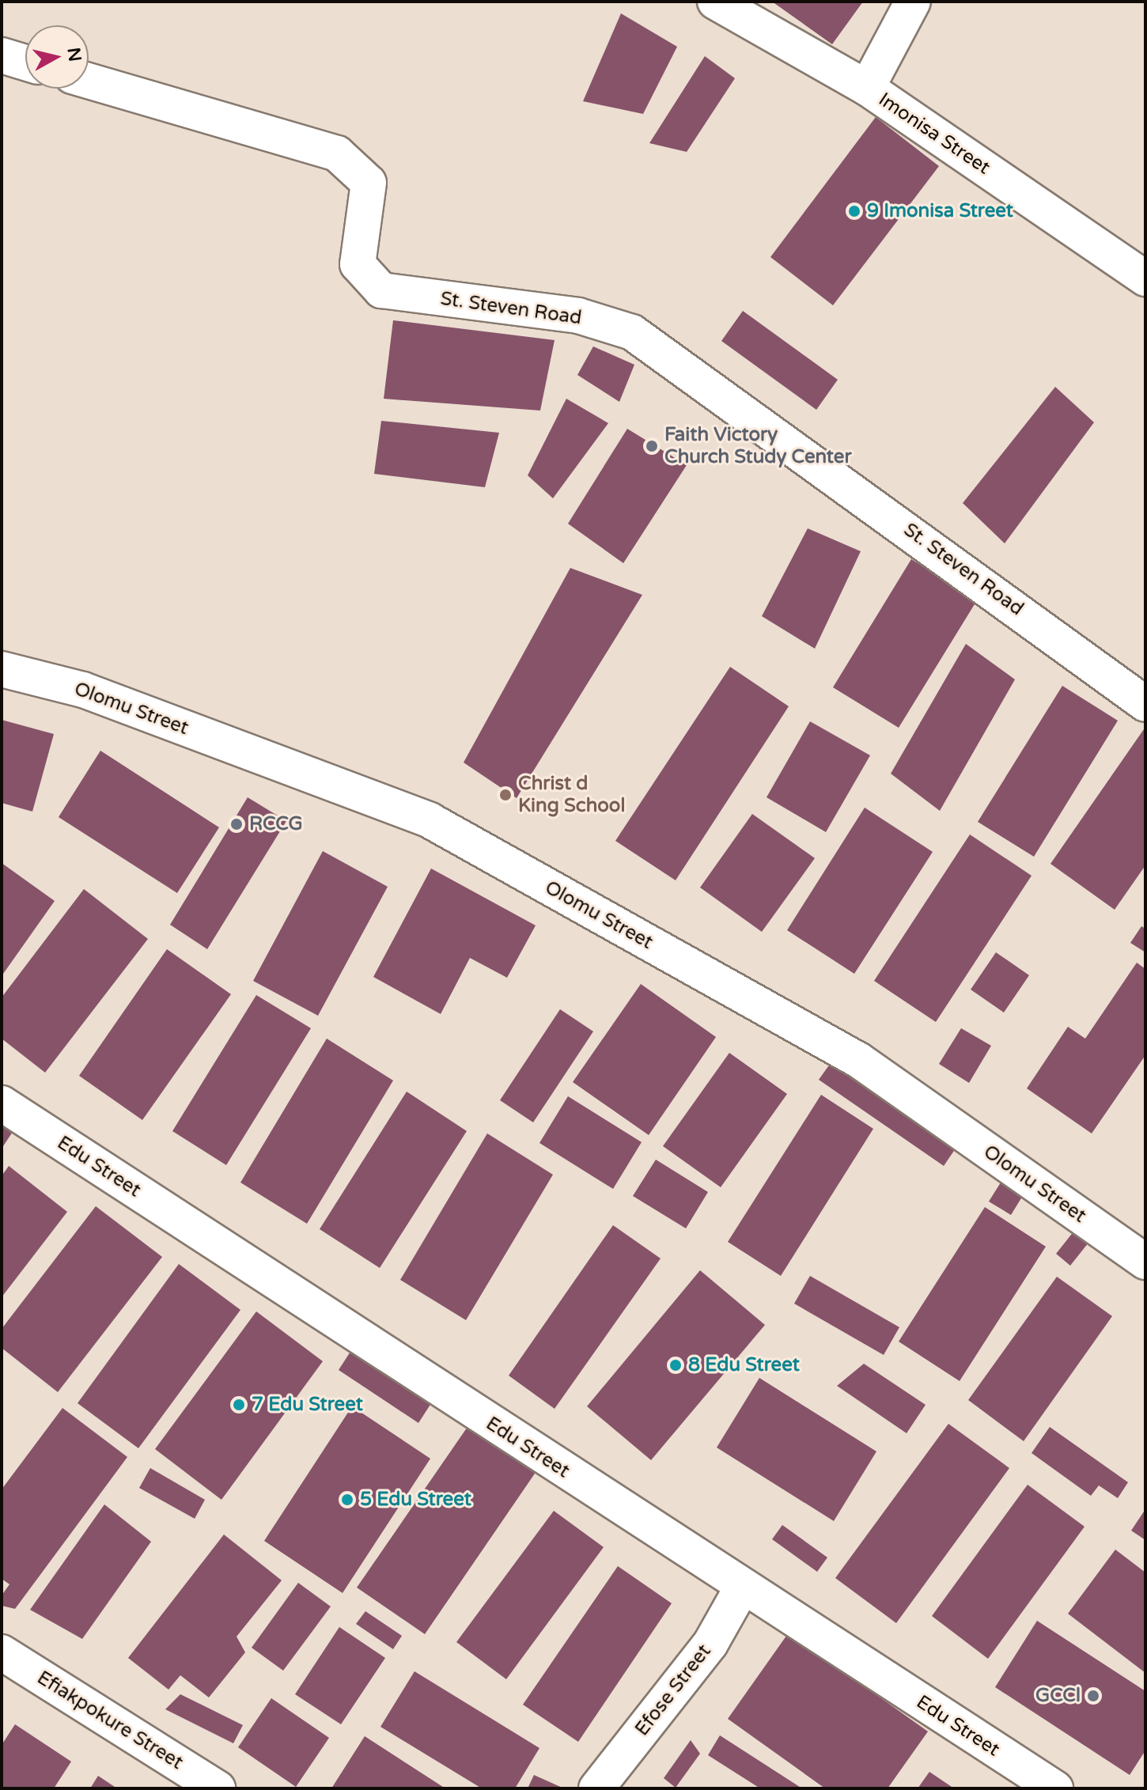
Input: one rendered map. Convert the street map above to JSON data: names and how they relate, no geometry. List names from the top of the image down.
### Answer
{
  "streets": {
    "street": [
      "Imonisa Street",
      "St. Steven Road",
      "Olomu Street",
      "Edu Street",
      "Efose Street",
      "Efiakpokure Street"
    ]
  },
  "crossings": [
    ["Edu Street", "Efose Street"]
  ],
  "places": [
    "9 Imonisa Street",
    "Faith Victory Church Study Center",
    "Christ d King School",
    "RCCG",
    "8 Edu Street",
    "7 Edu Street",
    "5 Edu Street",
    "GCCl"
  ],
  "north": "right"
}
